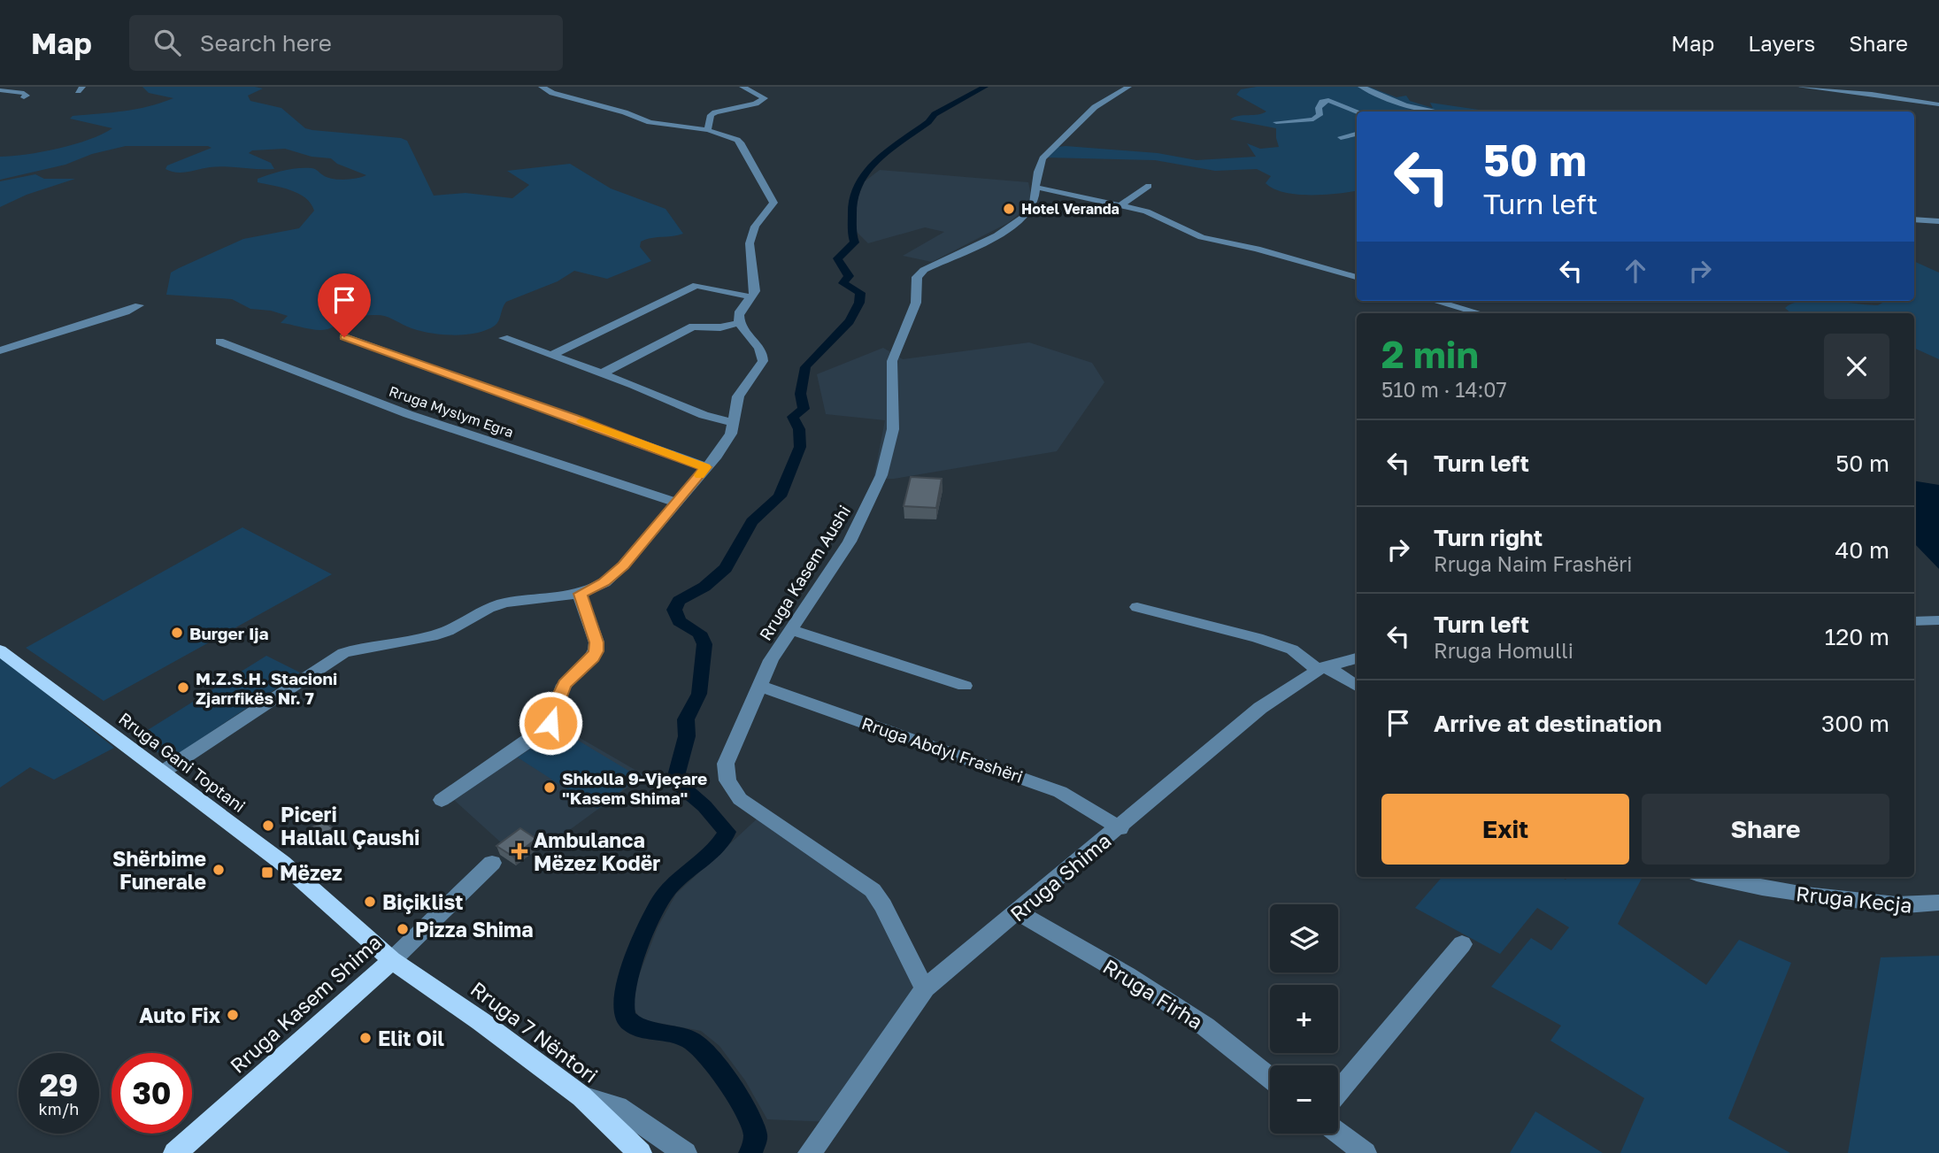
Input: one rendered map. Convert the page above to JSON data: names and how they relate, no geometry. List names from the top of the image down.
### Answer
{
  "streets": {
    "main road": ["Rruga Gani Toptani", "Rruga Kasem Shima", "Rruga 7 Nëntori"],
    "street": [
      "Rruga Myslym Egra",
      "Rruga Kasem Aushi",
      "Rruga Abdyl Frashëri",
      "Rruga Shima",
      "Rruga Kecja",
      "Rruga Firha"
    ]
  },
  "crossings": [
    ["Rruga Kasem Aushi", "Rruga Abdyl Frashëri"],
    ["Rruga Kasem Aushi", "Rruga Shima"],
    ["Rruga Abdyl Frashëri", "Rruga Shima"],
    ["Rruga Gani Toptani", "Rruga Kasem Shima"],
    ["Rruga Gani Toptani", "Rruga 7 Nëntori"],
    ["Rruga Shima", "Rruga Firha"],
    ["Rruga Kasem Shima", "Rruga 7 Nëntori"]
  ],
  "places": {
    "other": [
      "Hotel Veranda",
      "Burger Ija",
      "M.Z.S.H. Stacioni Zjarrfikës Nr. 7",
      "Shkolla 9-Vjeçare \"Kasem Shima\"",
      "Piceri Hallall Çaushi",
      "Shërbime Funerale",
      "Biçiklist",
      "Pizza Shima",
      "Auto Fix",
      "Elit Oil"
    ],
    "health": ["Ambulanca Mëzez Kodër"],
    "transit": ["Mëzez"]
  },
  "page": {
    "header": "Map",
    "search": "Search here",
    "nav": ["Map", "Layers", "Share"],
    "turn": ["50 m", "Turn left"],
    "heading": ["2 min", "510 m · 14:07"],
    "list": [
      {
        "name": "Turn left",
        "value": "50 m"
      },
      {
        "name": "Turn right",
        "note": "Rruga Naim Frashëri",
        "value": "40 m"
      },
      {
        "name": "Turn left",
        "note": "Rruga Homulli",
        "value": "120 m"
      },
      {
        "name": "Arrive at destination",
        "value": "300 m"
      }
    ],
    "buttons": ["Exit", "Share"],
    "map_buttons": ["+", "−"],
    "speed": "29 km/h",
    "limit": "30"
  }
}
